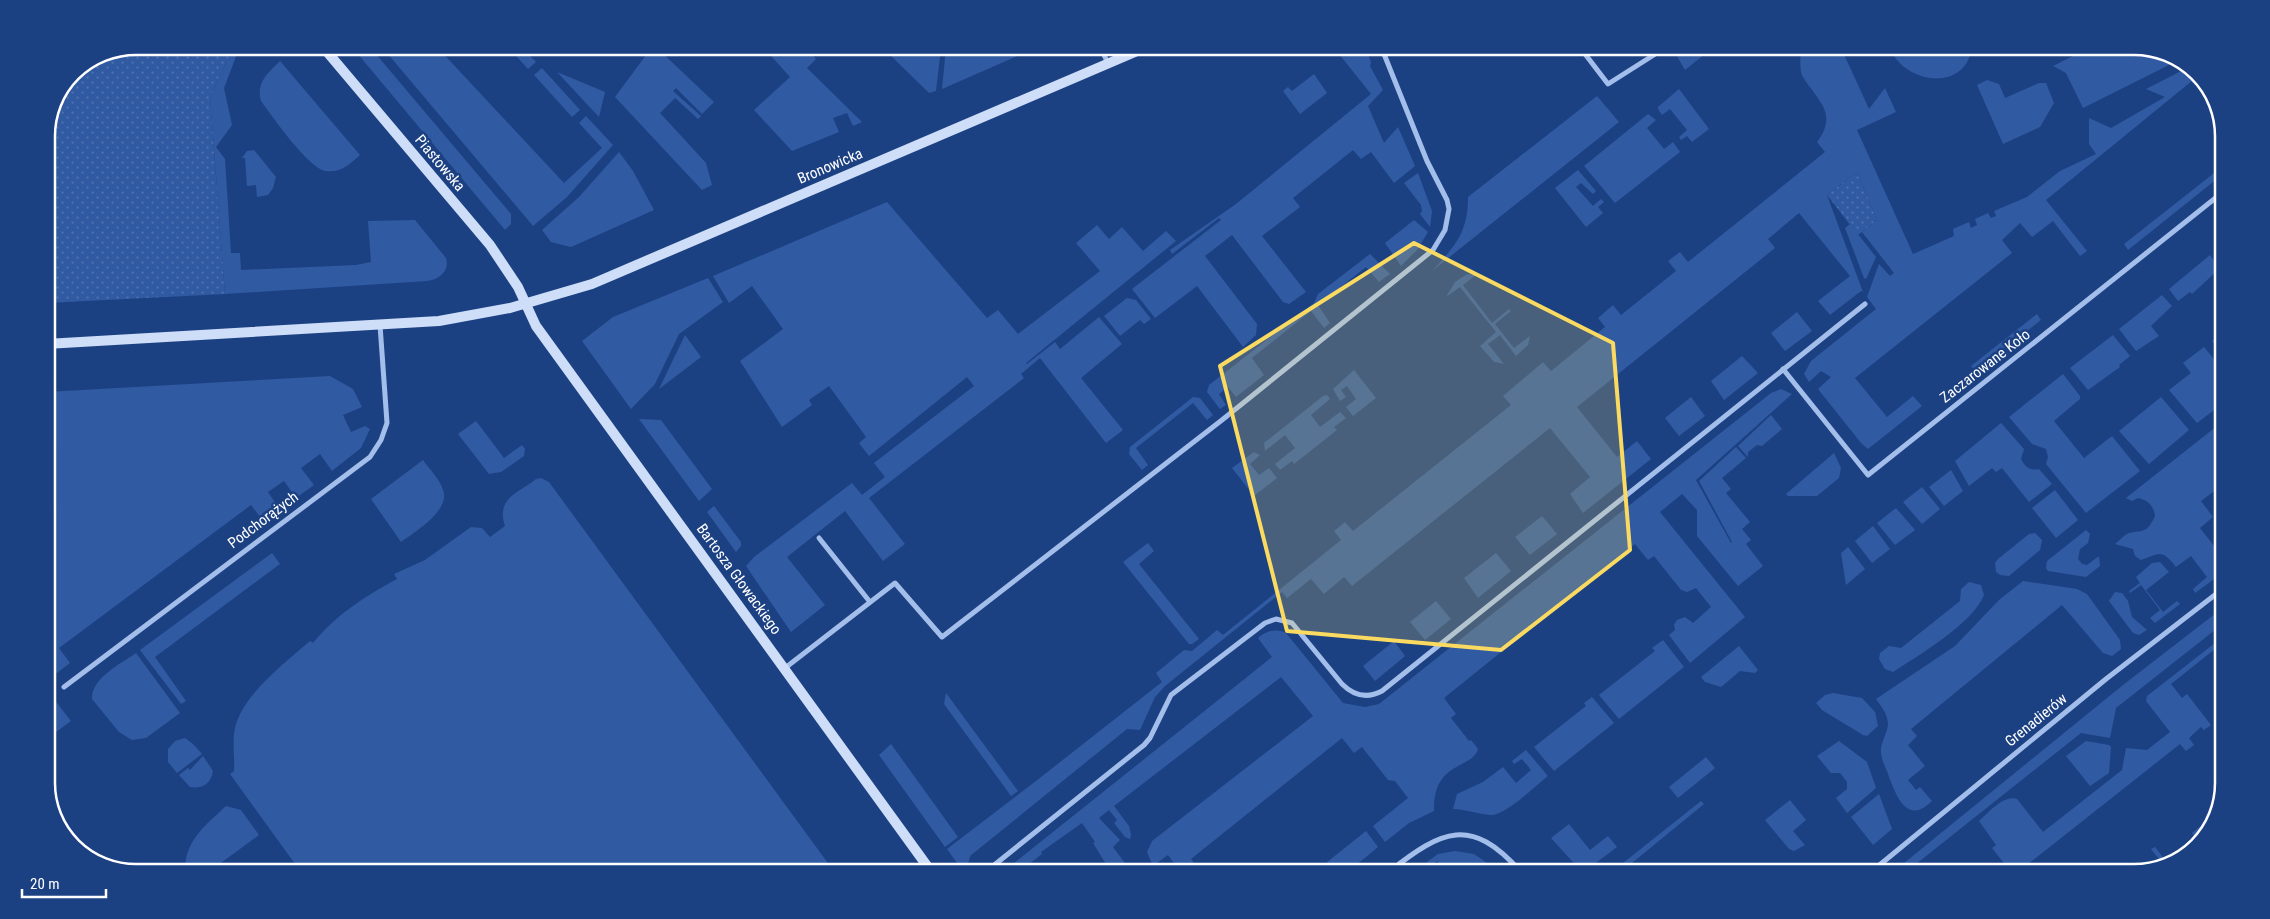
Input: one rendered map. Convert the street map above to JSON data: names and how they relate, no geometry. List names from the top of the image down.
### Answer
{
  "streets": {
    "street": [
      "Piastowska",
      "Bronowicka",
      "Zaczarowane Koło",
      "Podchorążych",
      "Bartosza Głowackiego",
      "Grenadierów"
    ]
  },
  "crossings": [
    ["Piastowska", "Bronowicka"],
    ["Piastowska", "Bartosza Głowackiego"],
    ["Bronowicka", "Bartosza Głowackiego"]
  ],
  "scale_bar": "20 m"
}
